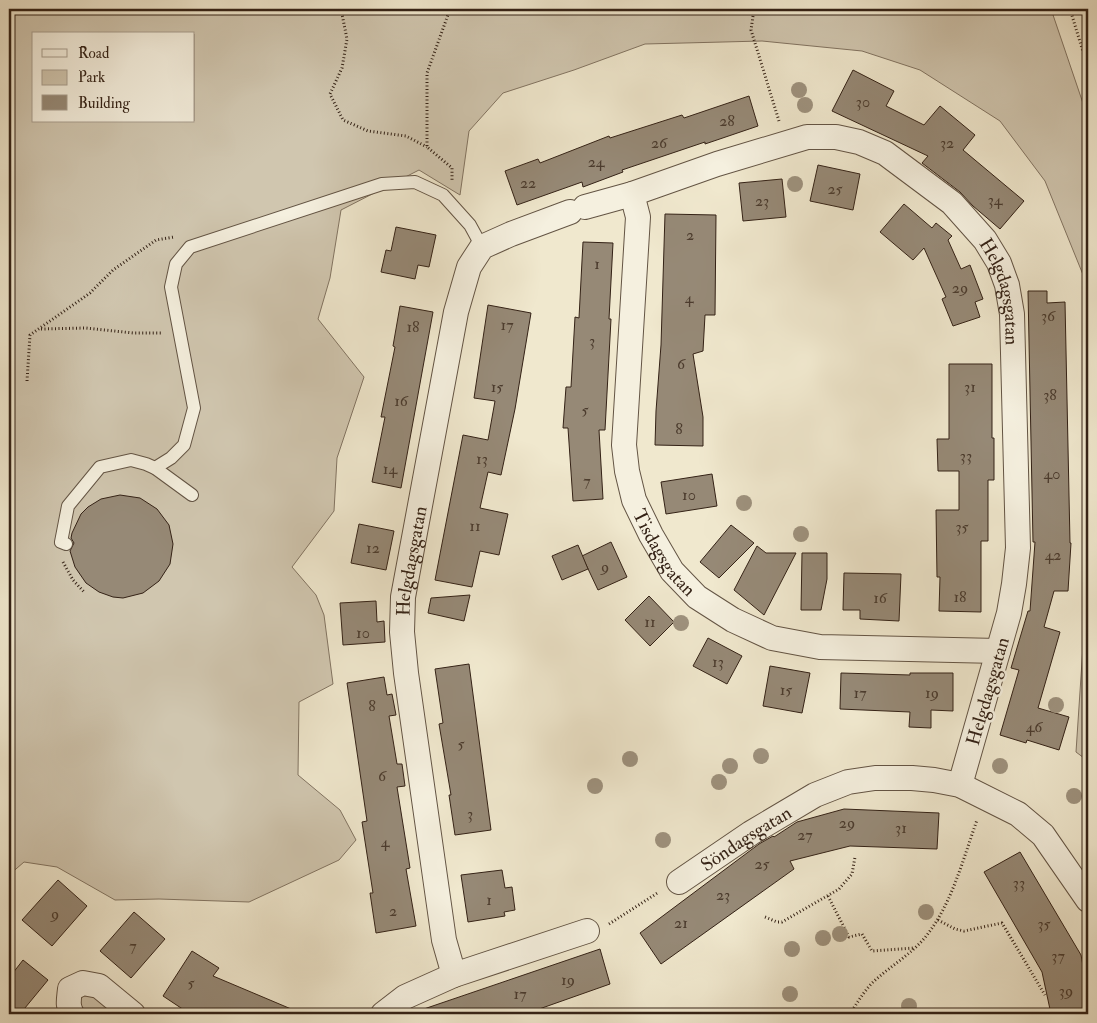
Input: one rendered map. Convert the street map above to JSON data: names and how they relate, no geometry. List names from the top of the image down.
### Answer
{
  "streets": {
    "street": ["Helgdagsgatan", "Tisdagsgatan", "Söndagsgatan"]
  },
  "crossings": [
    ["Helgdagsgatan", "Tisdagsgatan"],
    ["Helgdagsgatan", "Söndagsgatan"]
  ],
  "house_numbers": [
    "30",
    "28",
    "26",
    "32",
    "24",
    "22",
    "25",
    "34",
    "23",
    "2",
    "1",
    "29",
    "4",
    "36",
    "17",
    "18",
    "3",
    "6",
    "15",
    "31",
    "38",
    "16",
    "5",
    "8",
    "33",
    "13",
    "14",
    "40",
    "7",
    "10",
    "11",
    "35",
    "12",
    "42",
    "9",
    "18",
    "16",
    "11",
    "10",
    "13",
    "15",
    "17",
    "19",
    "8",
    "46",
    "5",
    "6",
    "3",
    "29",
    "31",
    "27",
    "4",
    "25",
    "33",
    "23",
    "1",
    "2",
    "9",
    "21",
    "35",
    "7",
    "37",
    "19",
    "5",
    "39",
    "17"
  ],
  "legend": ["Road", "Park", "Building"]
}
